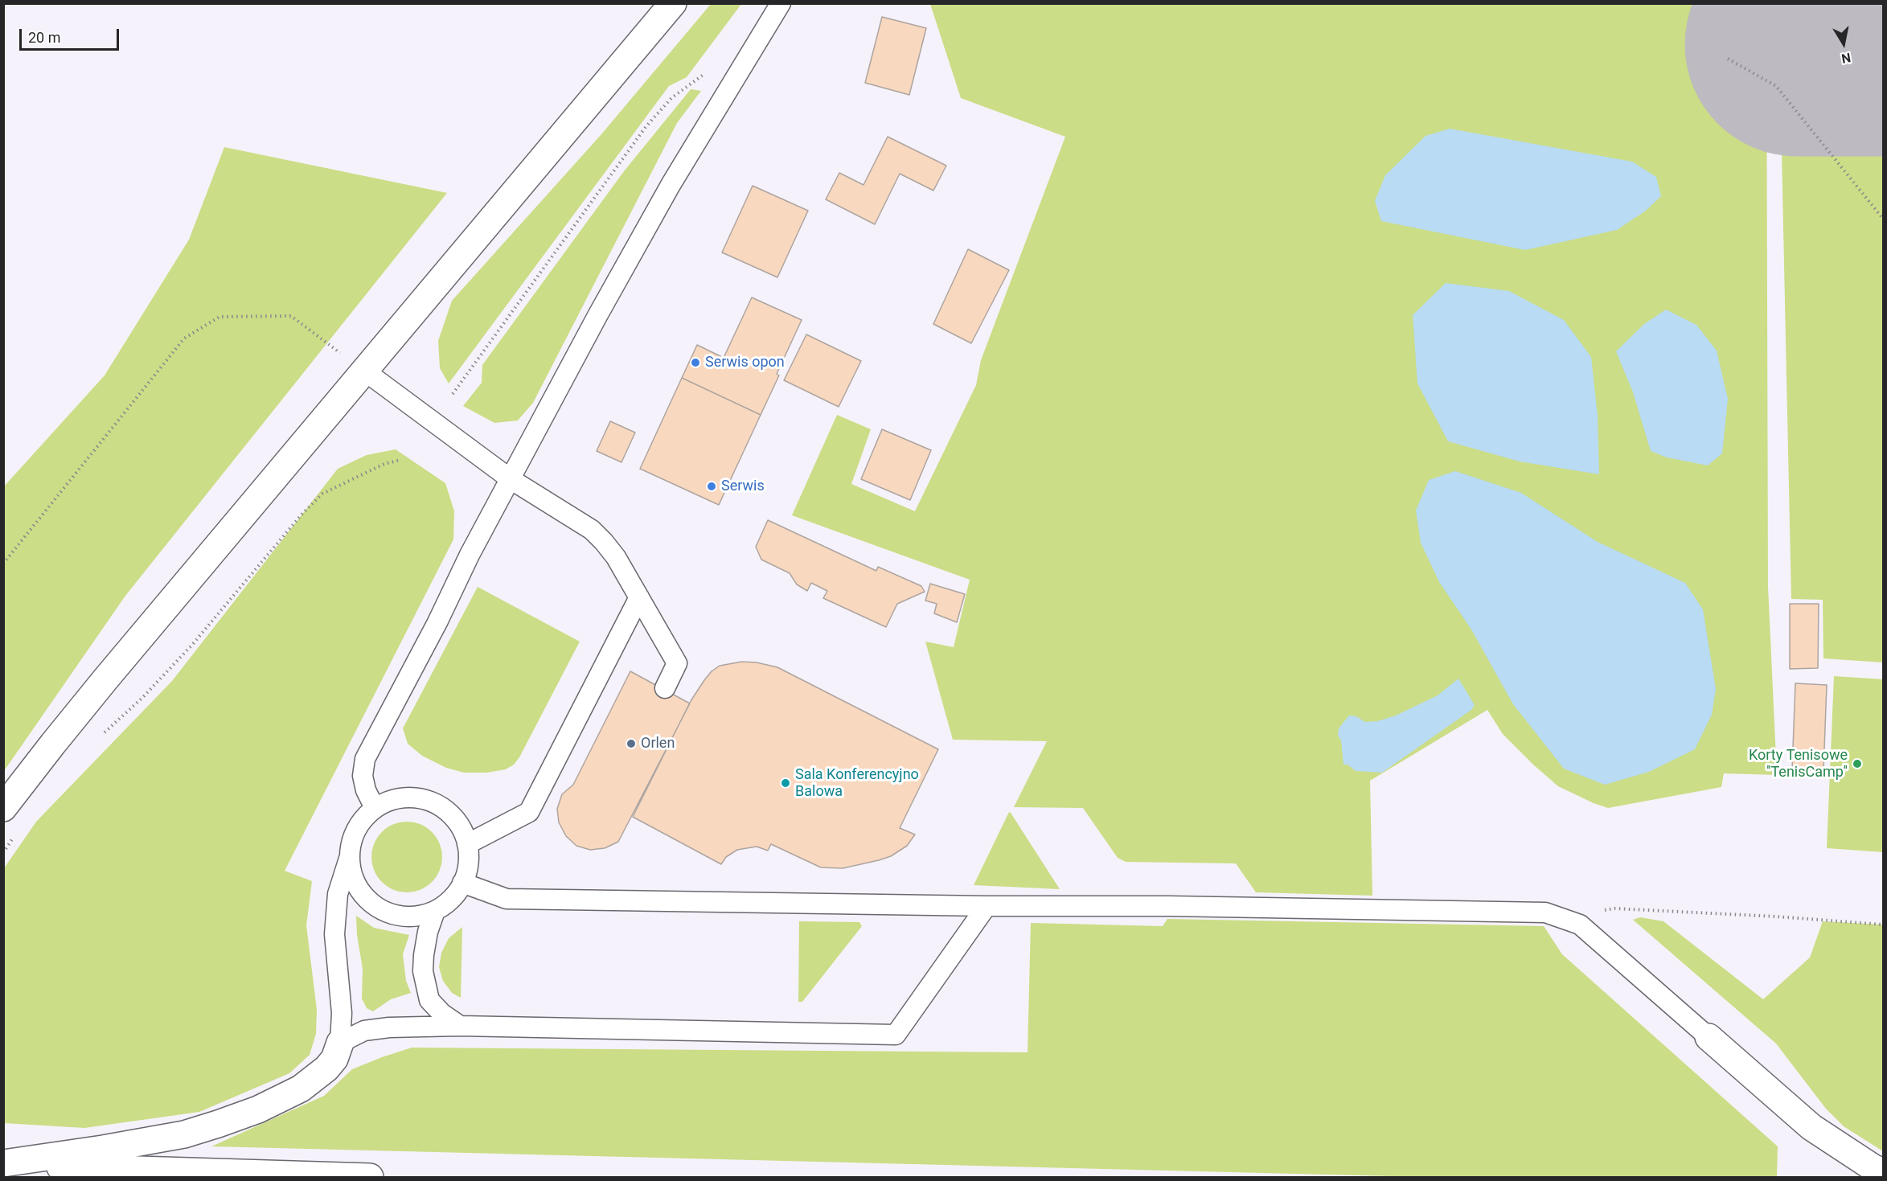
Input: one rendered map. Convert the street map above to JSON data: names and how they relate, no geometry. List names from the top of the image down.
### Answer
{
  "places": [
    "Serwis opon",
    "Serwis",
    "Orlen",
    "Korty Tenisowe ''TenisCamp''",
    "Sala Konferencyjno Balowa"
  ],
  "scale_bar": "20 m",
  "north": "bottom"
}
